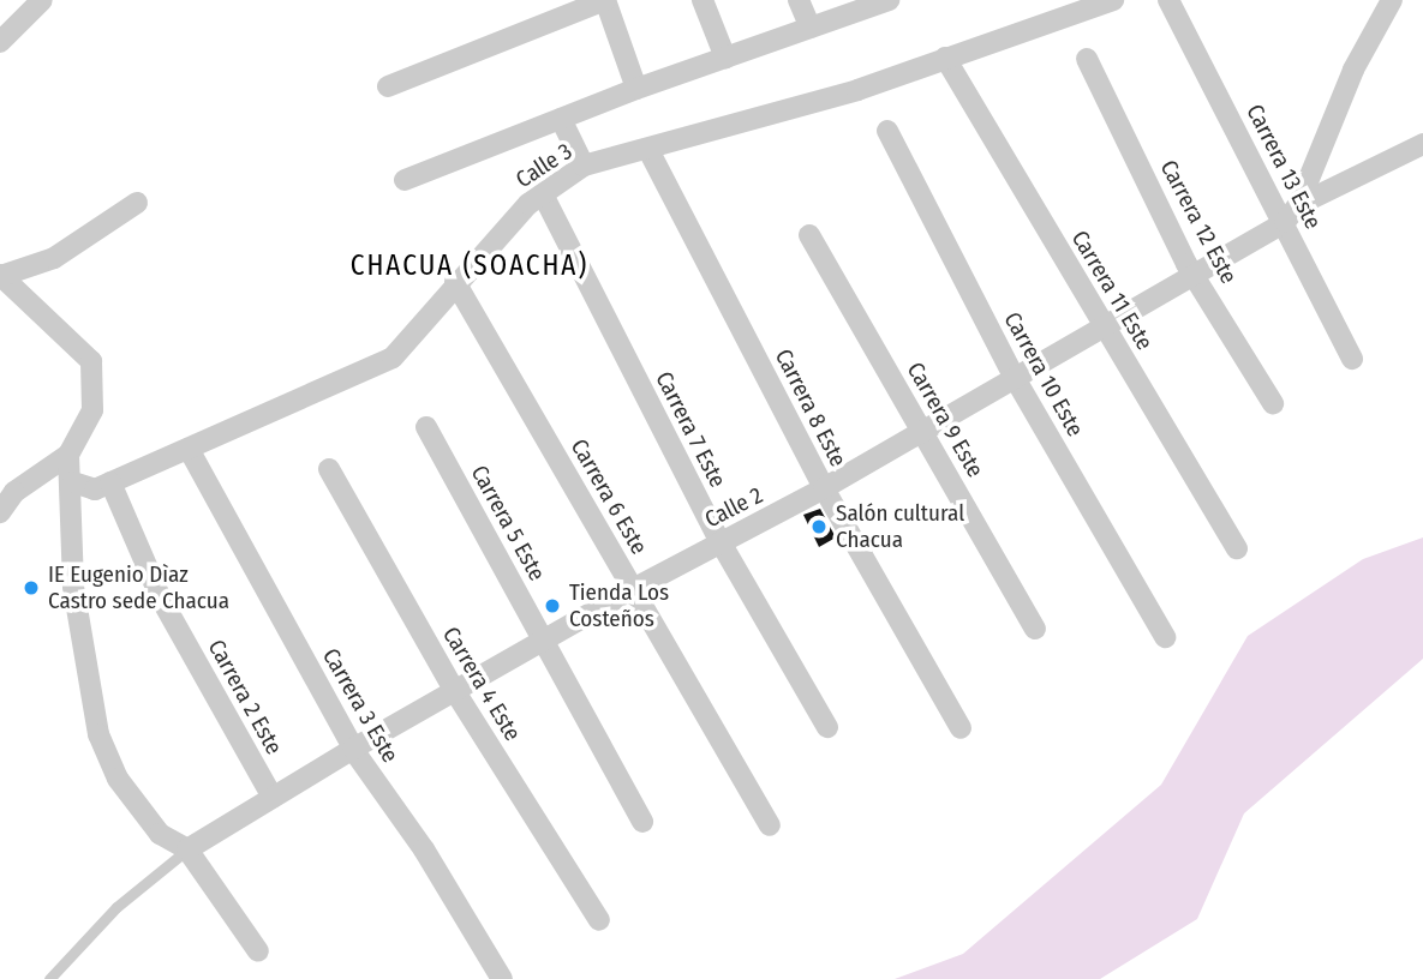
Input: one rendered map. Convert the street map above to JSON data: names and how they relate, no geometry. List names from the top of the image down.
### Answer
{
  "streets": {
    "street": [
      "Calle 3",
      "Carrera 13 Este",
      "Carrera 12 Este",
      "Carrera 11 Este",
      "Carrera 10 Este",
      "Carrera 8 Este",
      "Carrera 9 Este",
      "Carrera 7 Este",
      "Carrera 6 Este",
      "Calle 2",
      "Carrera 5 Este",
      "Carrera 4 Este",
      "Carrera 2 Este",
      "Carrera 3 Este"
    ]
  },
  "crossings": [
    ["Calle 3", "Carrera 11 Este"],
    ["Calle 3", "Carrera 8 Este"],
    ["Calle 3", "Carrera 7 Este"],
    ["Calle 3", "Carrera 6 Este"],
    ["Calle 3", "Carrera 2 Este"],
    ["Calle 3", "Carrera 3 Este"],
    ["Carrera 13 Este", "Calle 2"],
    ["Carrera 12 Este", "Calle 2"],
    ["Carrera 11 Este", "Calle 2"],
    ["Carrera 10 Este", "Calle 2"],
    ["Carrera 8 Este", "Calle 2"],
    ["Carrera 9 Este", "Calle 2"],
    ["Carrera 7 Este", "Calle 2"],
    ["Carrera 6 Este", "Calle 2"],
    ["Calle 2", "Carrera 5 Este"],
    ["Calle 2", "Carrera 4 Este"],
    ["Calle 2", "Carrera 2 Este"],
    ["Calle 2", "Carrera 3 Este"]
  ],
  "districts": ["CHACUA (SOACHA)"],
  "places": ["Salón cultural Chacua", "IE Eugenio Dìaz Castro sede Chacua", "Tienda Los Costeños"]
}
